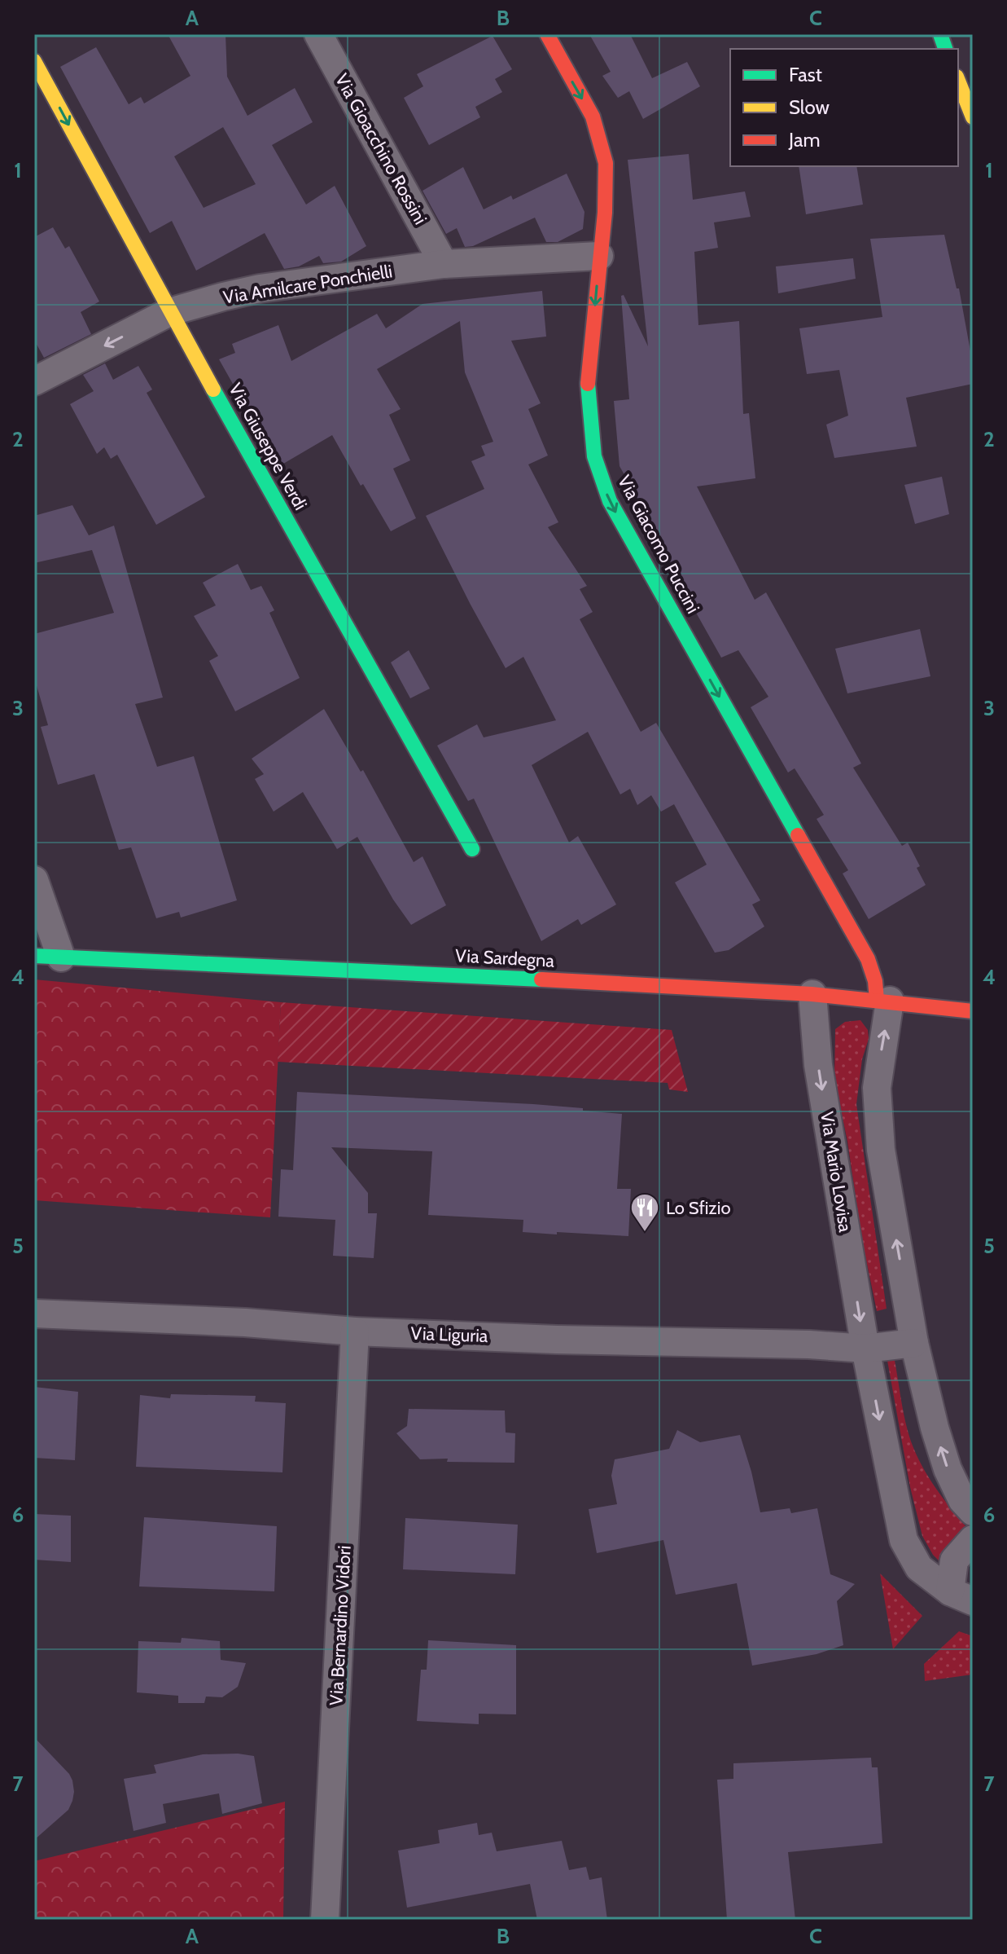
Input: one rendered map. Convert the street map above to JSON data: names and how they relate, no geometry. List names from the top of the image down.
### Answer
{
  "streets": {
    "street": [
      "Via Gioacchino Rossini",
      "Via Amilcare Ponchielli",
      "Via Giuseppe Verdi",
      "Via Giacomo Puccini",
      "Via Sardegna",
      "Via Mario Lovisa",
      "Via Liguria",
      "Via Bernardino Vidori"
    ]
  },
  "crossings": [
    ["Via Gioacchino Rossini", "Via Amilcare Ponchielli"],
    ["Via Amilcare Ponchielli", "Via Giuseppe Verdi"],
    ["Via Amilcare Ponchielli", "Via Giacomo Puccini"],
    ["Via Giacomo Puccini", "Via Sardegna"],
    ["Via Sardegna", "Via Mario Lovisa"],
    ["Via Mario Lovisa", "Via Liguria"],
    ["Via Liguria", "Via Bernardino Vidori"]
  ],
  "one_way": ["Via Giacomo Puccini"],
  "places": {
    "restaurant": ["Lo Sfizio"]
  },
  "legend": ["Fast", "Slow", "Jam"],
  "grid": {
    "columns": ["A", "B", "C"],
    "rows": [
      "1",
      "2",
      "3",
      "4",
      "5",
      "6",
      "7"
    ]
  }
}
